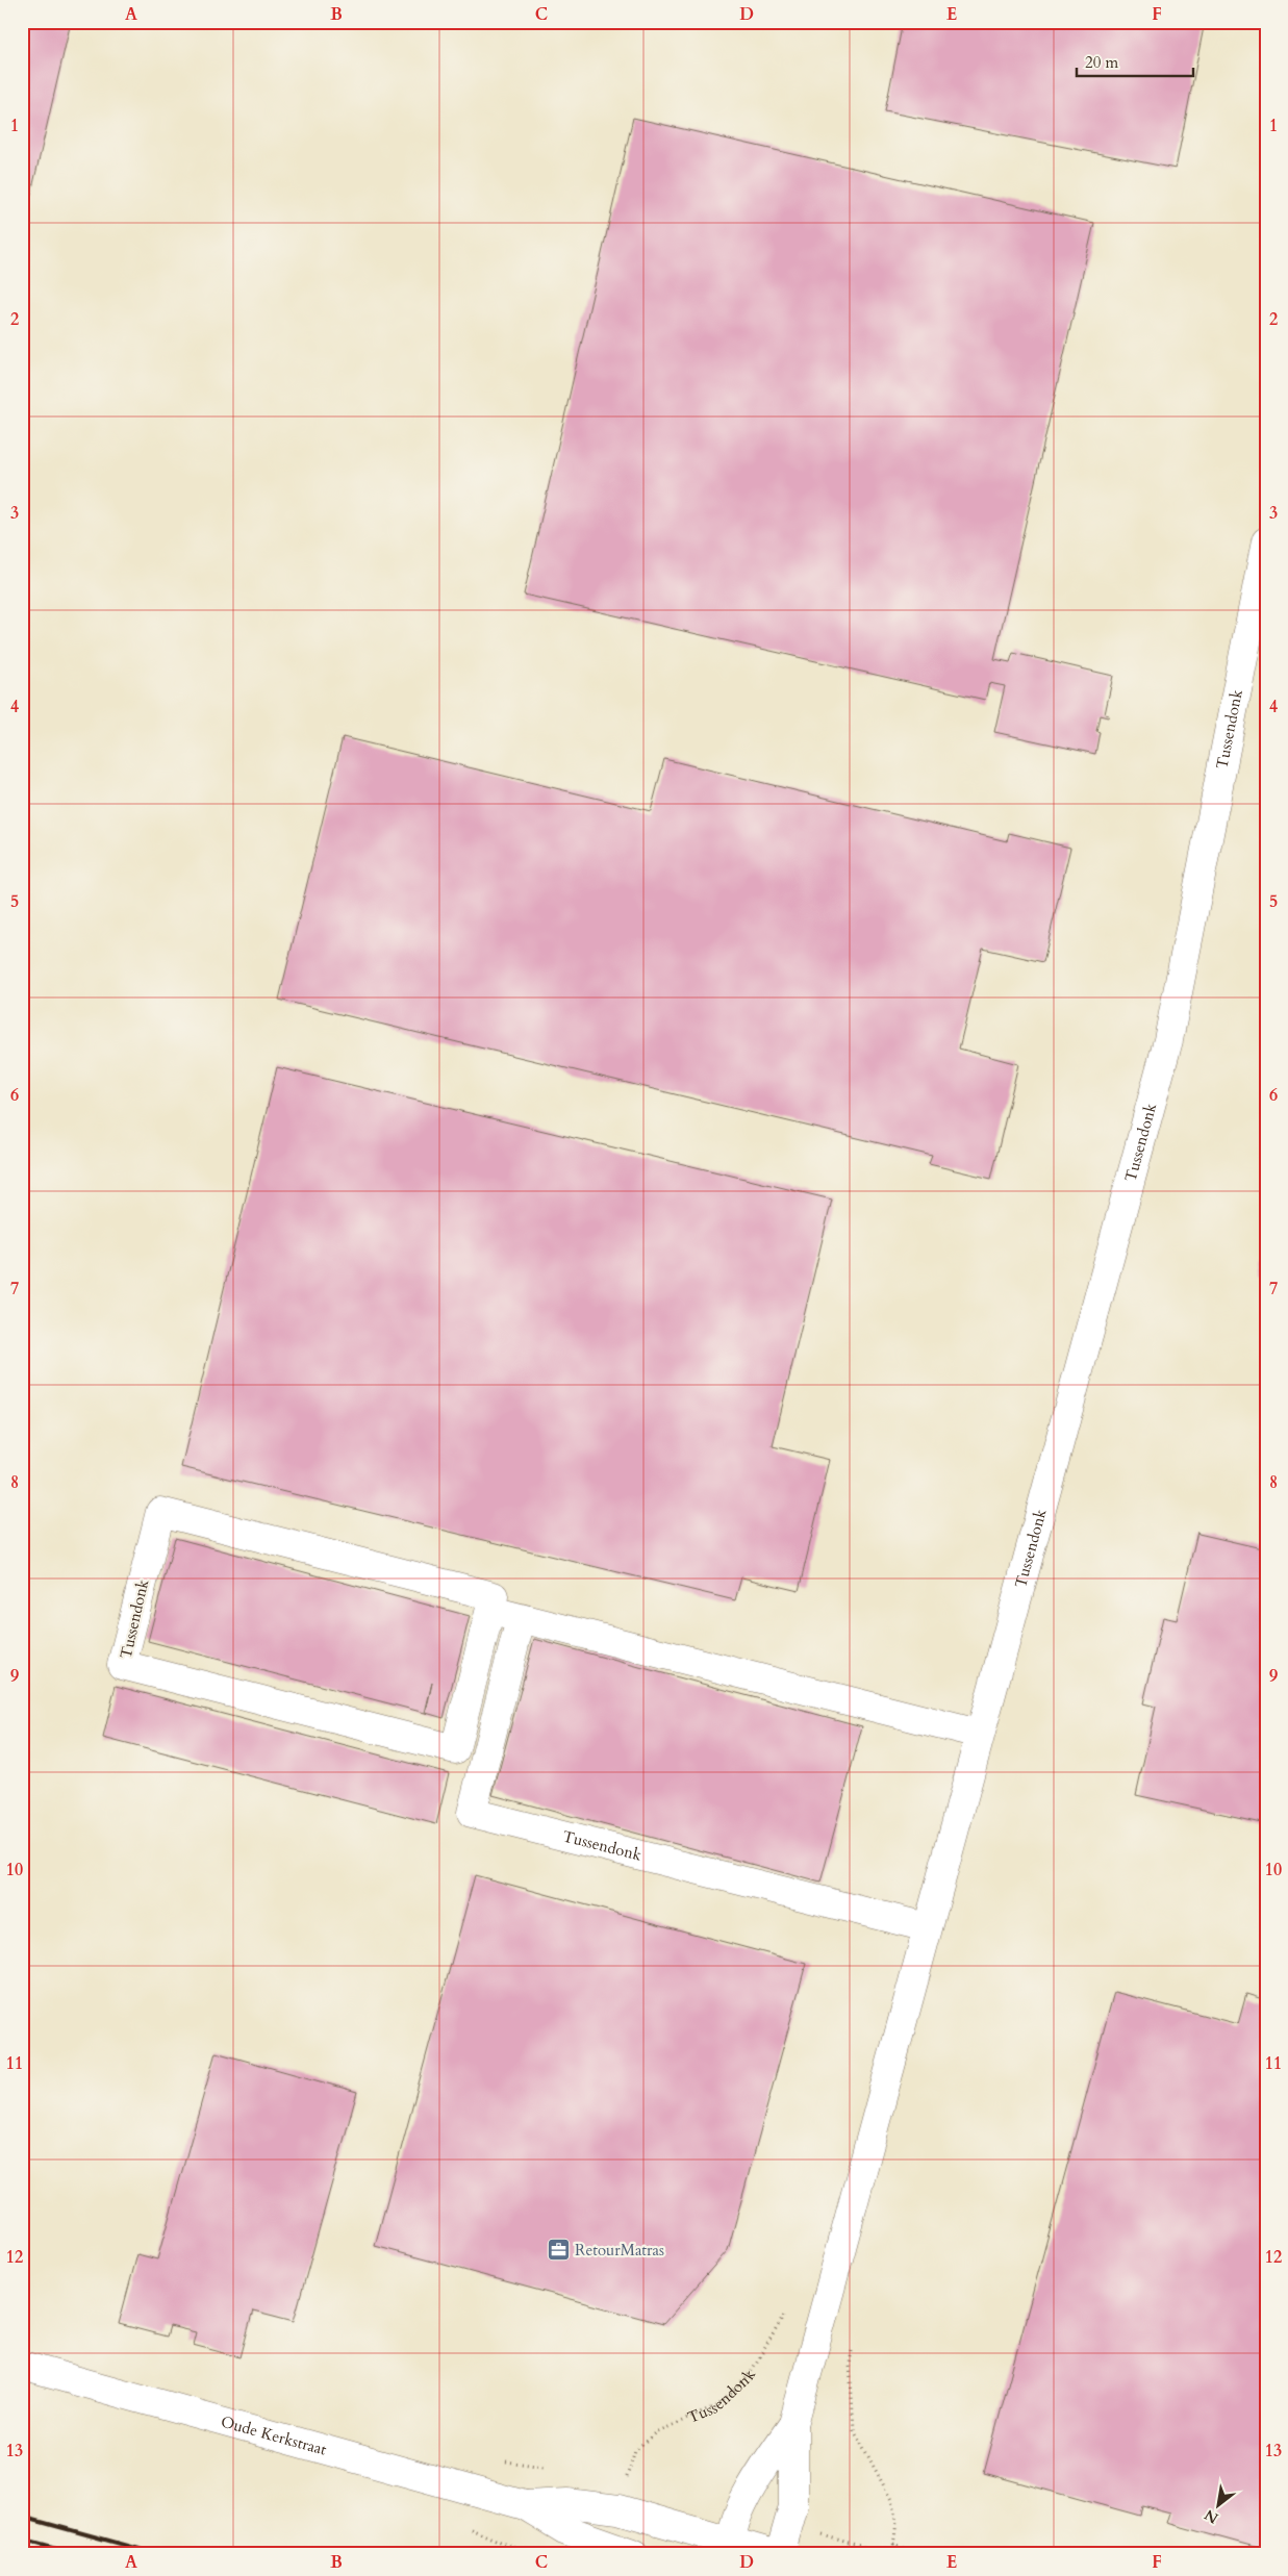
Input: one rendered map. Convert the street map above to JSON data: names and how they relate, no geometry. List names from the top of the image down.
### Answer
{
  "streets": {
    "street": ["Tussendonk", "Oude Kerkstraat"]
  },
  "crossings": [
    ["Tussendonk", "Oude Kerkstraat"]
  ],
  "places": {
    "office": ["RetourMatras"]
  },
  "scale_bar": "20 m",
  "north": "bottom left",
  "grid": {
    "columns": [
      "A",
      "B",
      "C",
      "D",
      "E",
      "F"
    ],
    "rows": [
      "1",
      "2",
      "3",
      "4",
      "5",
      "6",
      "7",
      "8",
      "9",
      "10",
      "11",
      "12",
      "13"
    ]
  }
}
